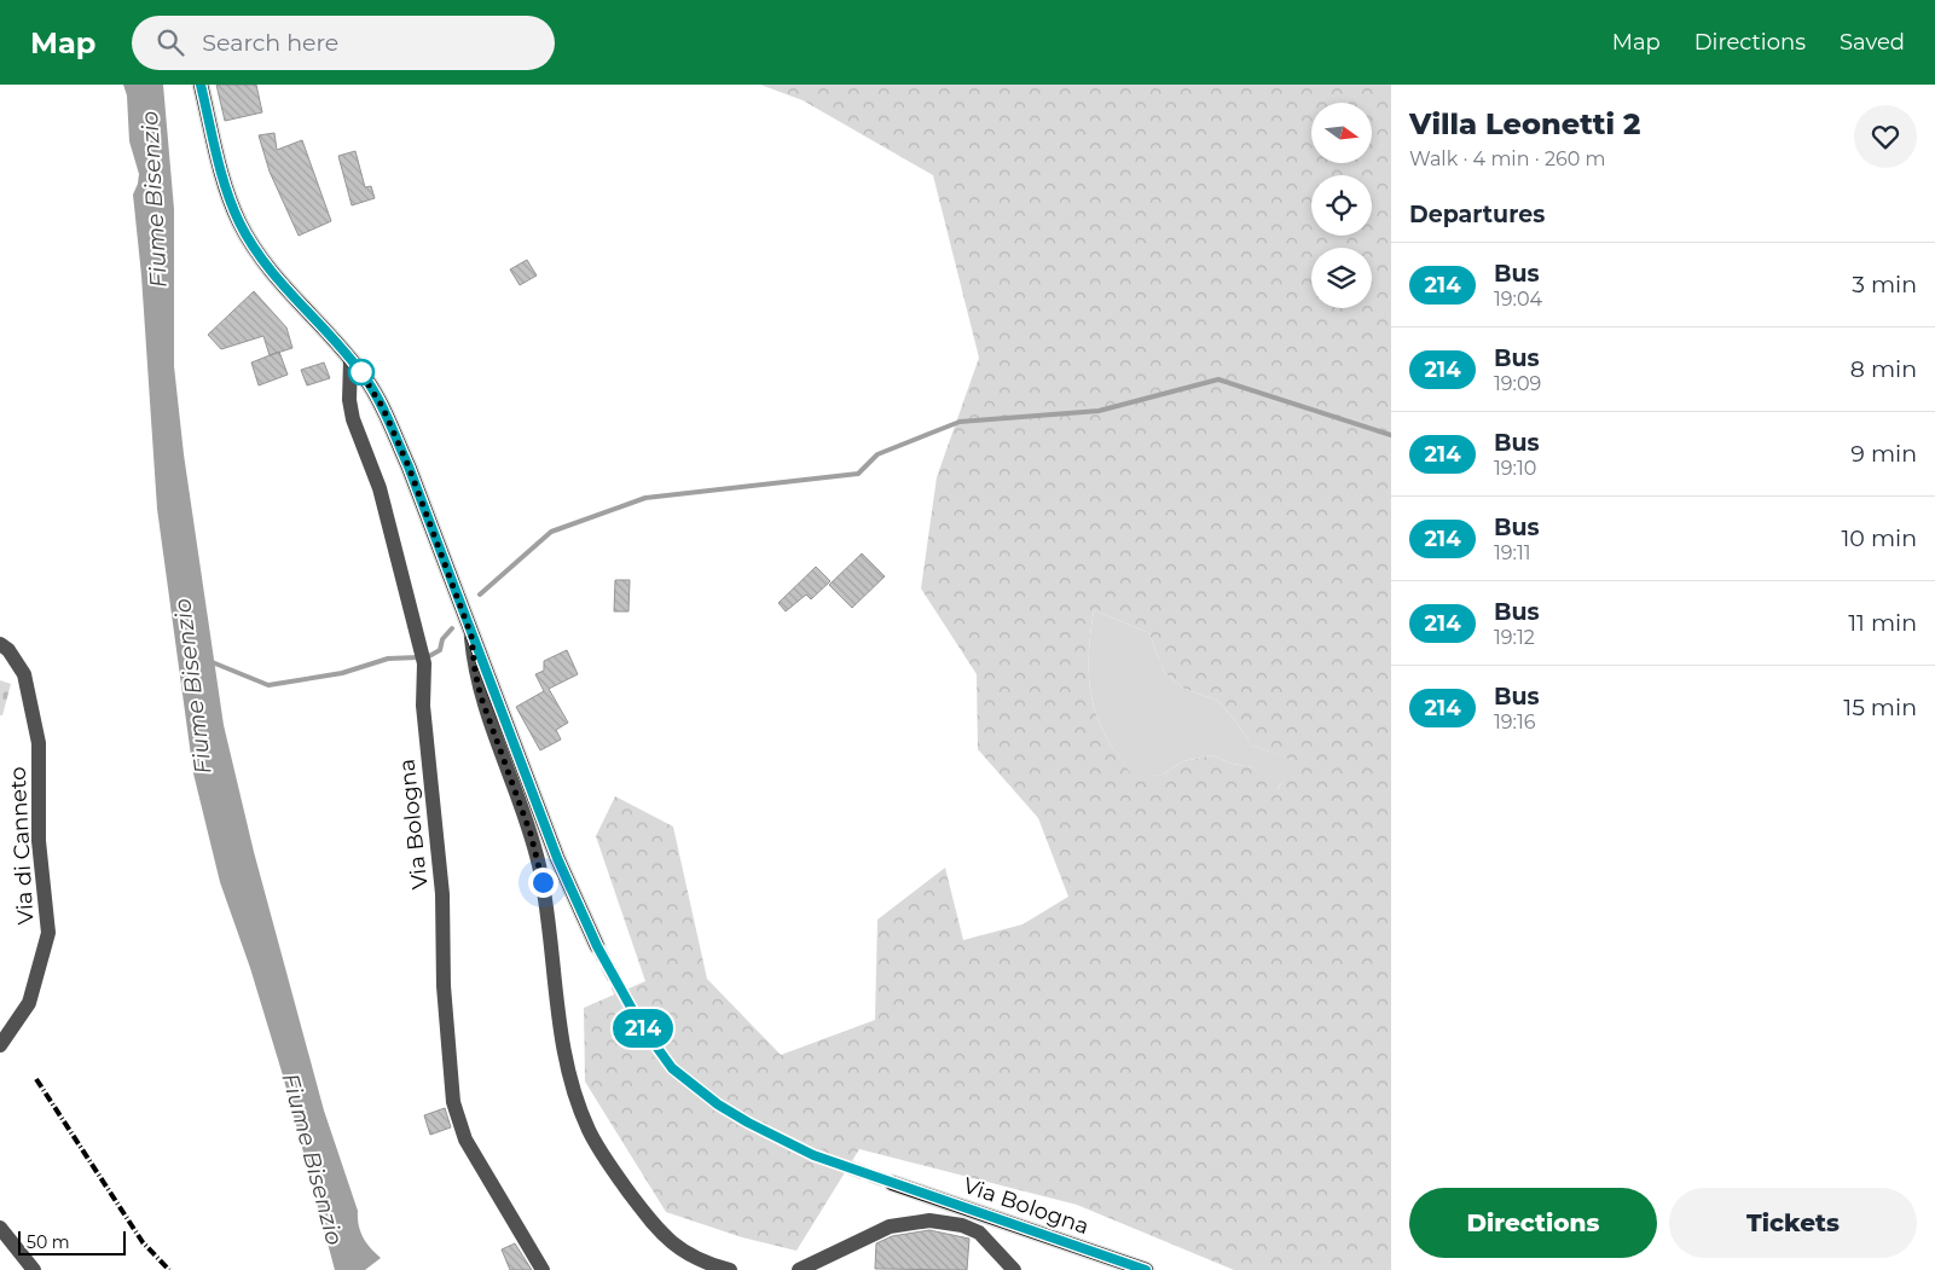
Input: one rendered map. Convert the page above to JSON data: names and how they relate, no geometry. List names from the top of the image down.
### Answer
{
  "streets": {
    "main road": ["Via Bologna"],
    "street": ["Via di Canneto"]
  },
  "water": ["Fiume Bisenzio"],
  "lines": ["bus line 214"],
  "scale_bar": "50 m",
  "north": "right",
  "page": {
    "header": "Map",
    "search": "Search here",
    "nav": ["Map", "Directions", "Saved"],
    "on_map": "214",
    "heading": [
      ["Villa Leonetti 2", "Walk · 4 min · 260 m"],
      "Departures"
    ],
    "list": [
      {
        "mark": "214",
        "name": "Bus",
        "note": "19:04",
        "value": "3 min"
      },
      {
        "mark": "214",
        "name": "Bus",
        "note": "19:09",
        "value": "8 min"
      },
      {
        "mark": "214",
        "name": "Bus",
        "note": "19:10",
        "value": "9 min"
      },
      {
        "mark": "214",
        "name": "Bus",
        "note": "19:11",
        "value": "10 min"
      },
      {
        "mark": "214",
        "name": "Bus",
        "note": "19:12",
        "value": "11 min"
      },
      {
        "mark": "214",
        "name": "Bus",
        "note": "19:16",
        "value": "15 min"
      }
    ],
    "buttons": ["Directions", "Tickets"],
    "scale": "50 m"
  }
}
